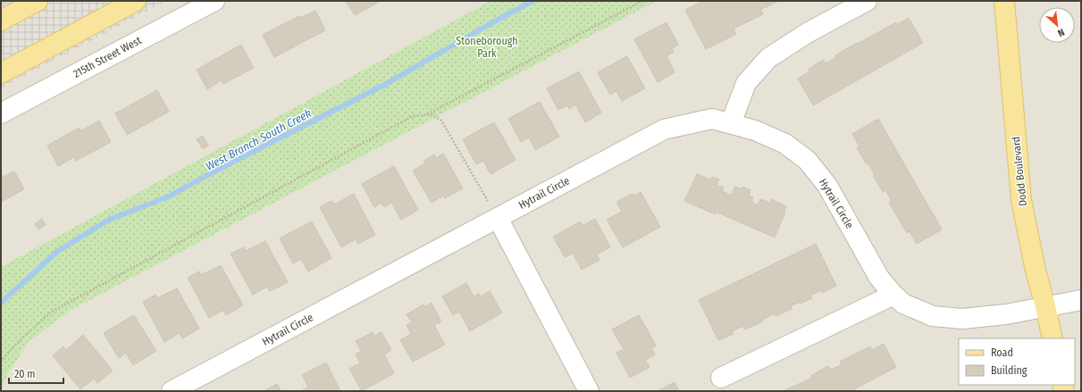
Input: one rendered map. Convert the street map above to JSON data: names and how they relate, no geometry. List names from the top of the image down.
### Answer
{
  "streets": {
    "main road": ["Dodd Boulevard"],
    "street": ["215th Street West", "Hytrail Circle"]
  },
  "crossings": [
    ["Dodd Boulevard", "Hytrail Circle"]
  ],
  "water": ["West Branch South Creek"],
  "parks": ["Stoneborough Park"],
  "legend": ["Road", "Building"],
  "scale_bar": "20 m",
  "north": "bottom right"
}
